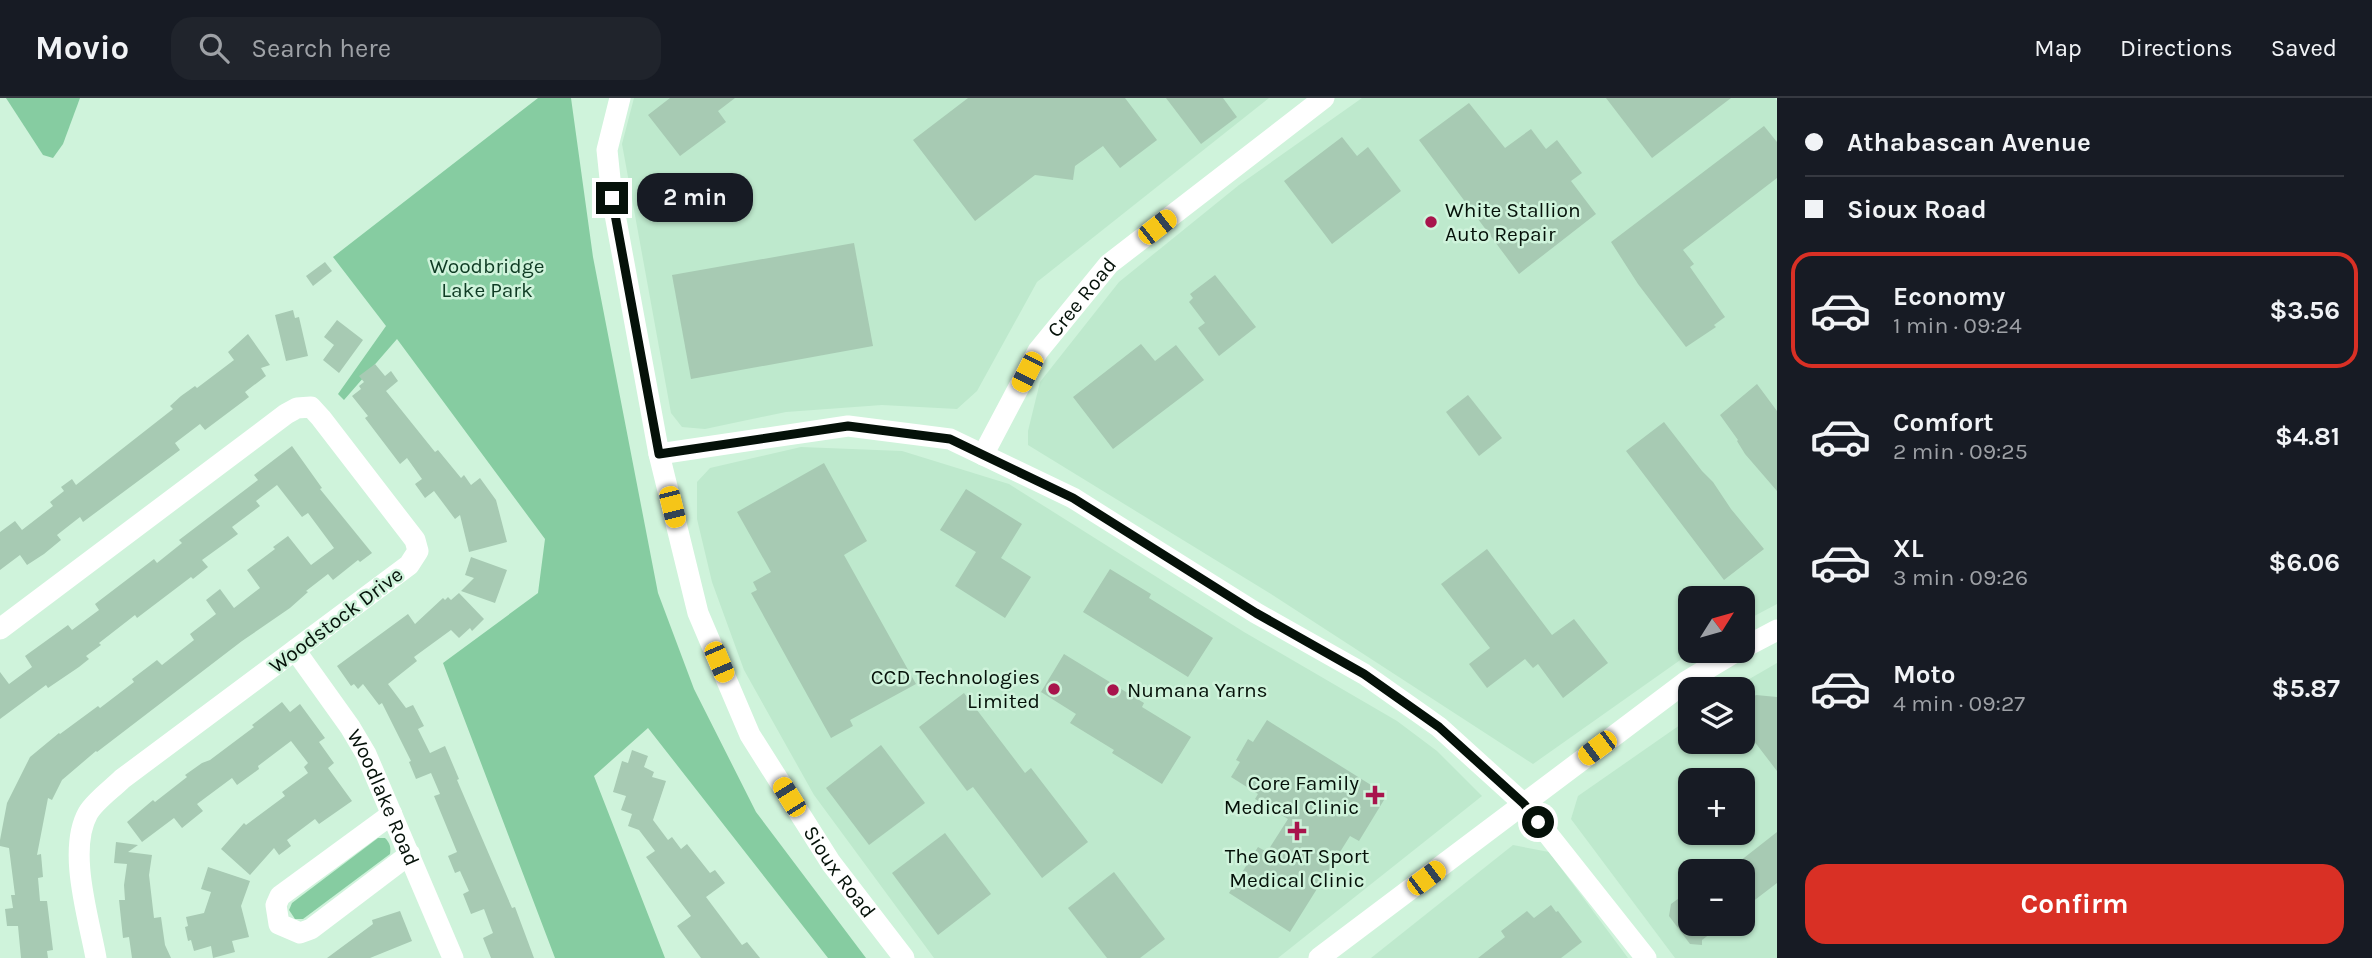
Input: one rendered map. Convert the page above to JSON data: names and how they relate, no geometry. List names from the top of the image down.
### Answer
{
  "streets": {
    "street": [
      "Cree Road",
      "Woodstock Drive",
      "Woodlake Road",
      "Sioux Road"
    ]
  },
  "crossings": [
    ["Woodstock Drive", "Woodlake Road"]
  ],
  "parks": ["Woodbridge Lake Park"],
  "places": {
    "other": ["White Stallion Auto Repair", "CCD Technologies Limited", "Numana Yarns"],
    "health": ["Core Family Medical Clinic", "The GOAT Sport Medical Clinic"]
  },
  "north": "top right",
  "page": {
    "header": "Movio",
    "search": "Search here",
    "nav": ["Map", "Directions", "Saved"],
    "banner": ["Athabascan Avenue", "Sioux Road"],
    "bubble": "2 min",
    "list": [
      {
        "name": "Economy",
        "note": "1 min · 09:24",
        "value": "$3.56"
      },
      {
        "name": "Comfort",
        "note": "2 min · 09:25",
        "value": "$4.81"
      },
      {
        "name": "XL",
        "note": "3 min · 09:26",
        "value": "$6.06"
      },
      {
        "name": "Moto",
        "note": "4 min · 09:27",
        "value": "$5.87"
      }
    ],
    "map_buttons": ["+", "−"],
    "buttons": "Confirm"
  }
}
